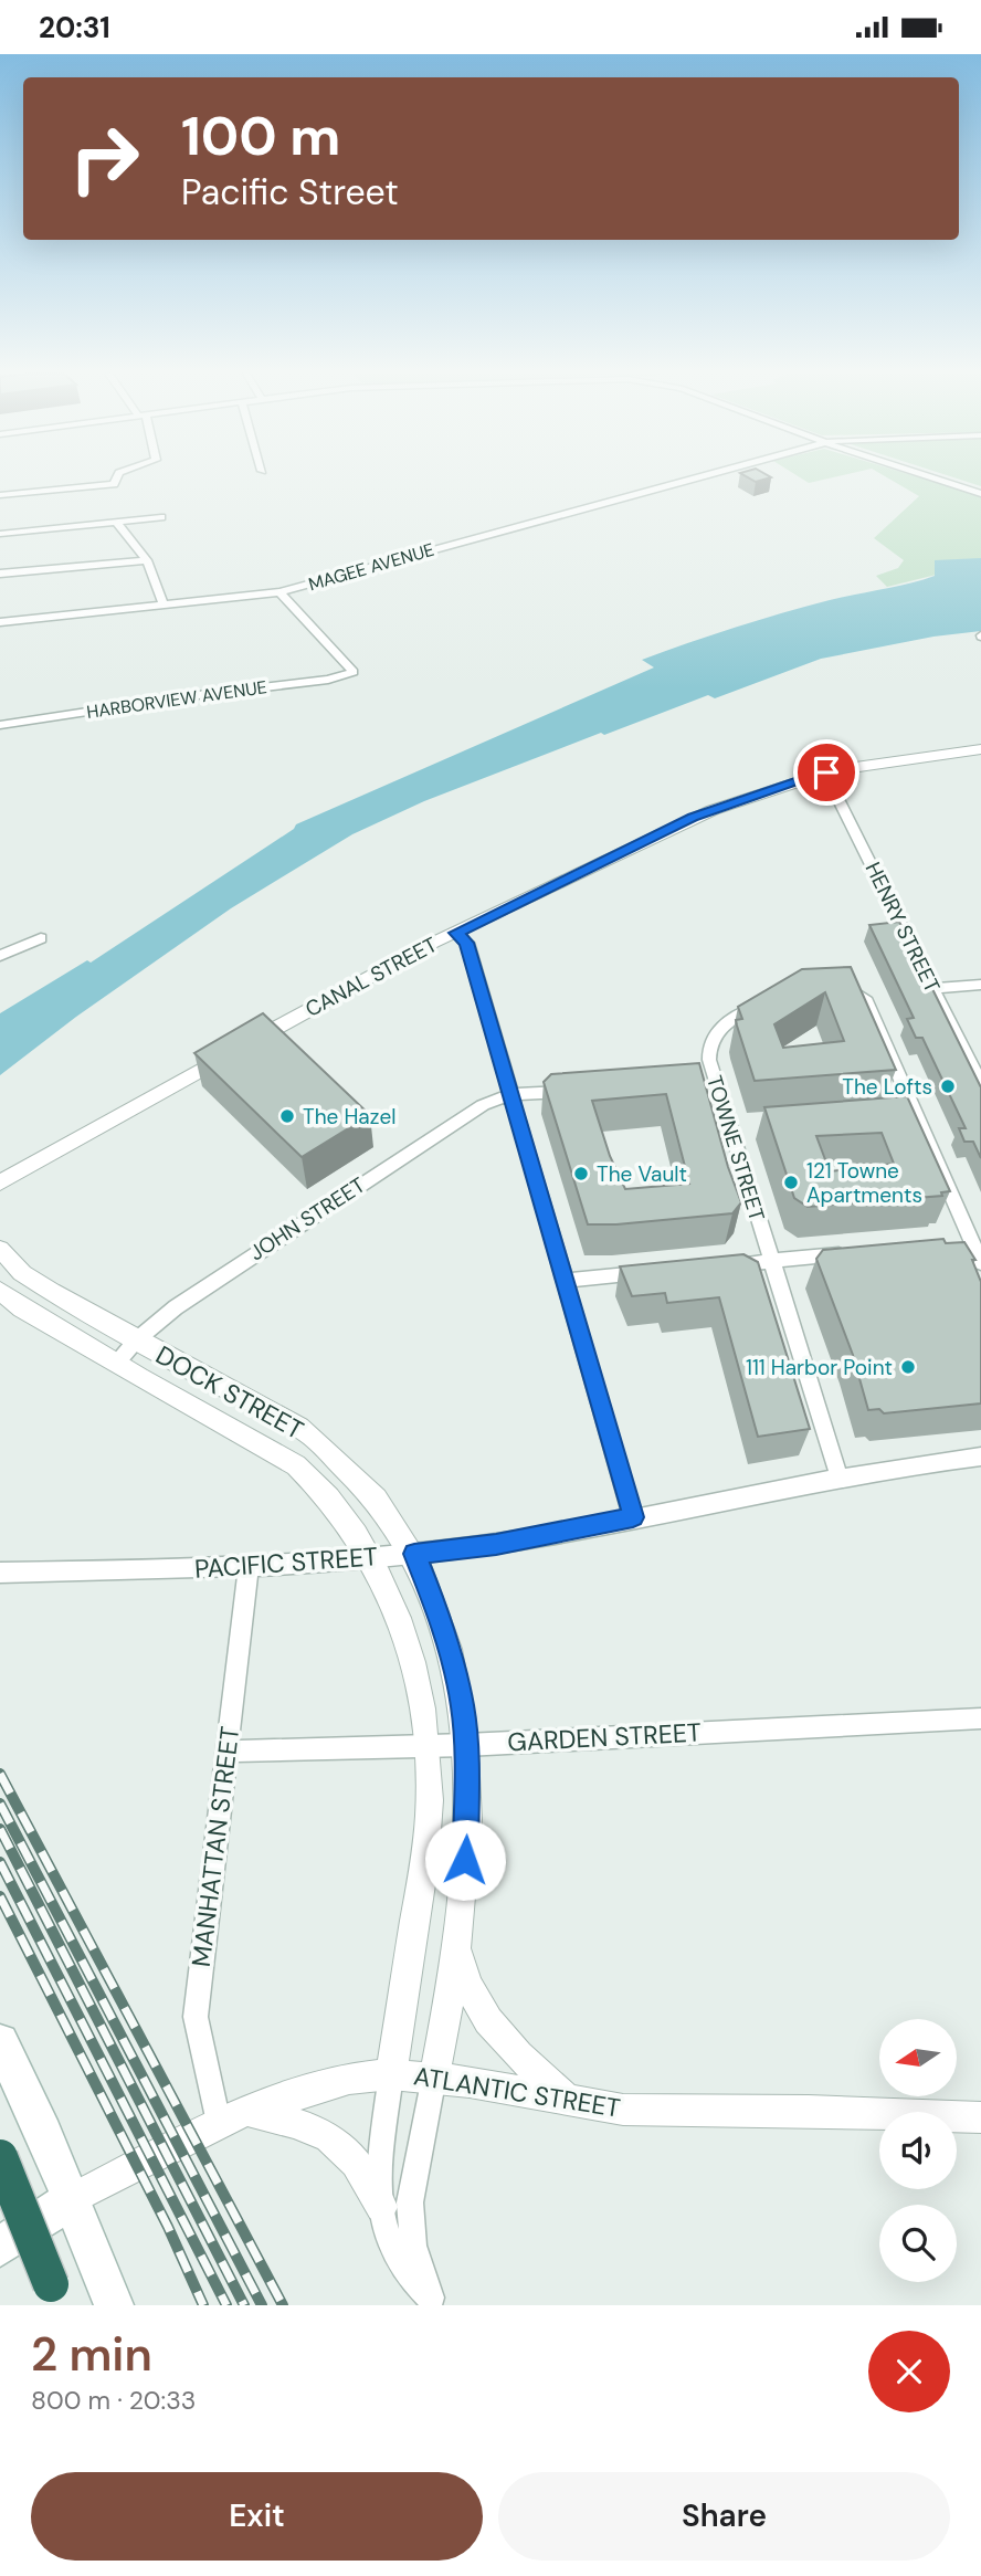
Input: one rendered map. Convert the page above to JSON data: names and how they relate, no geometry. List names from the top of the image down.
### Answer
{
  "streets": {
    "main road": ["ATLANTIC STREET"],
    "street": [
      "MAGEE AVENUE",
      "HARBORVIEW AVENUE",
      "HENRY STREET",
      "CANAL STREET",
      "TOWNE STREET",
      "JOHN STREET",
      "DOCK STREET",
      "PACIFIC STREET",
      "GARDEN STREET",
      "MANHATTAN STREET"
    ]
  },
  "crossings": [
    ["MAGEE AVENUE", "HARBORVIEW AVENUE"],
    ["HENRY STREET", "CANAL STREET"],
    ["TOWNE STREET", "PACIFIC STREET"],
    ["JOHN STREET", "DOCK STREET"],
    ["DOCK STREET", "PACIFIC STREET"],
    ["DOCK STREET", "GARDEN STREET"],
    ["DOCK STREET", "ATLANTIC STREET"],
    ["PACIFIC STREET", "MANHATTAN STREET"],
    ["GARDEN STREET", "MANHATTAN STREET"],
    ["MANHATTAN STREET", "ATLANTIC STREET"]
  ],
  "places": [
    "The Lofts",
    "The Hazel",
    "The Vault",
    "121 Towne Apartments",
    "111 Harbor Point"
  ],
  "north": "left",
  "page": {
    "status": "20:31",
    "turn": ["100 m", "Pacific Street"],
    "heading": ["2 min", "800 m · 20:33"],
    "buttons": ["Exit", "Share"]
  }
}
